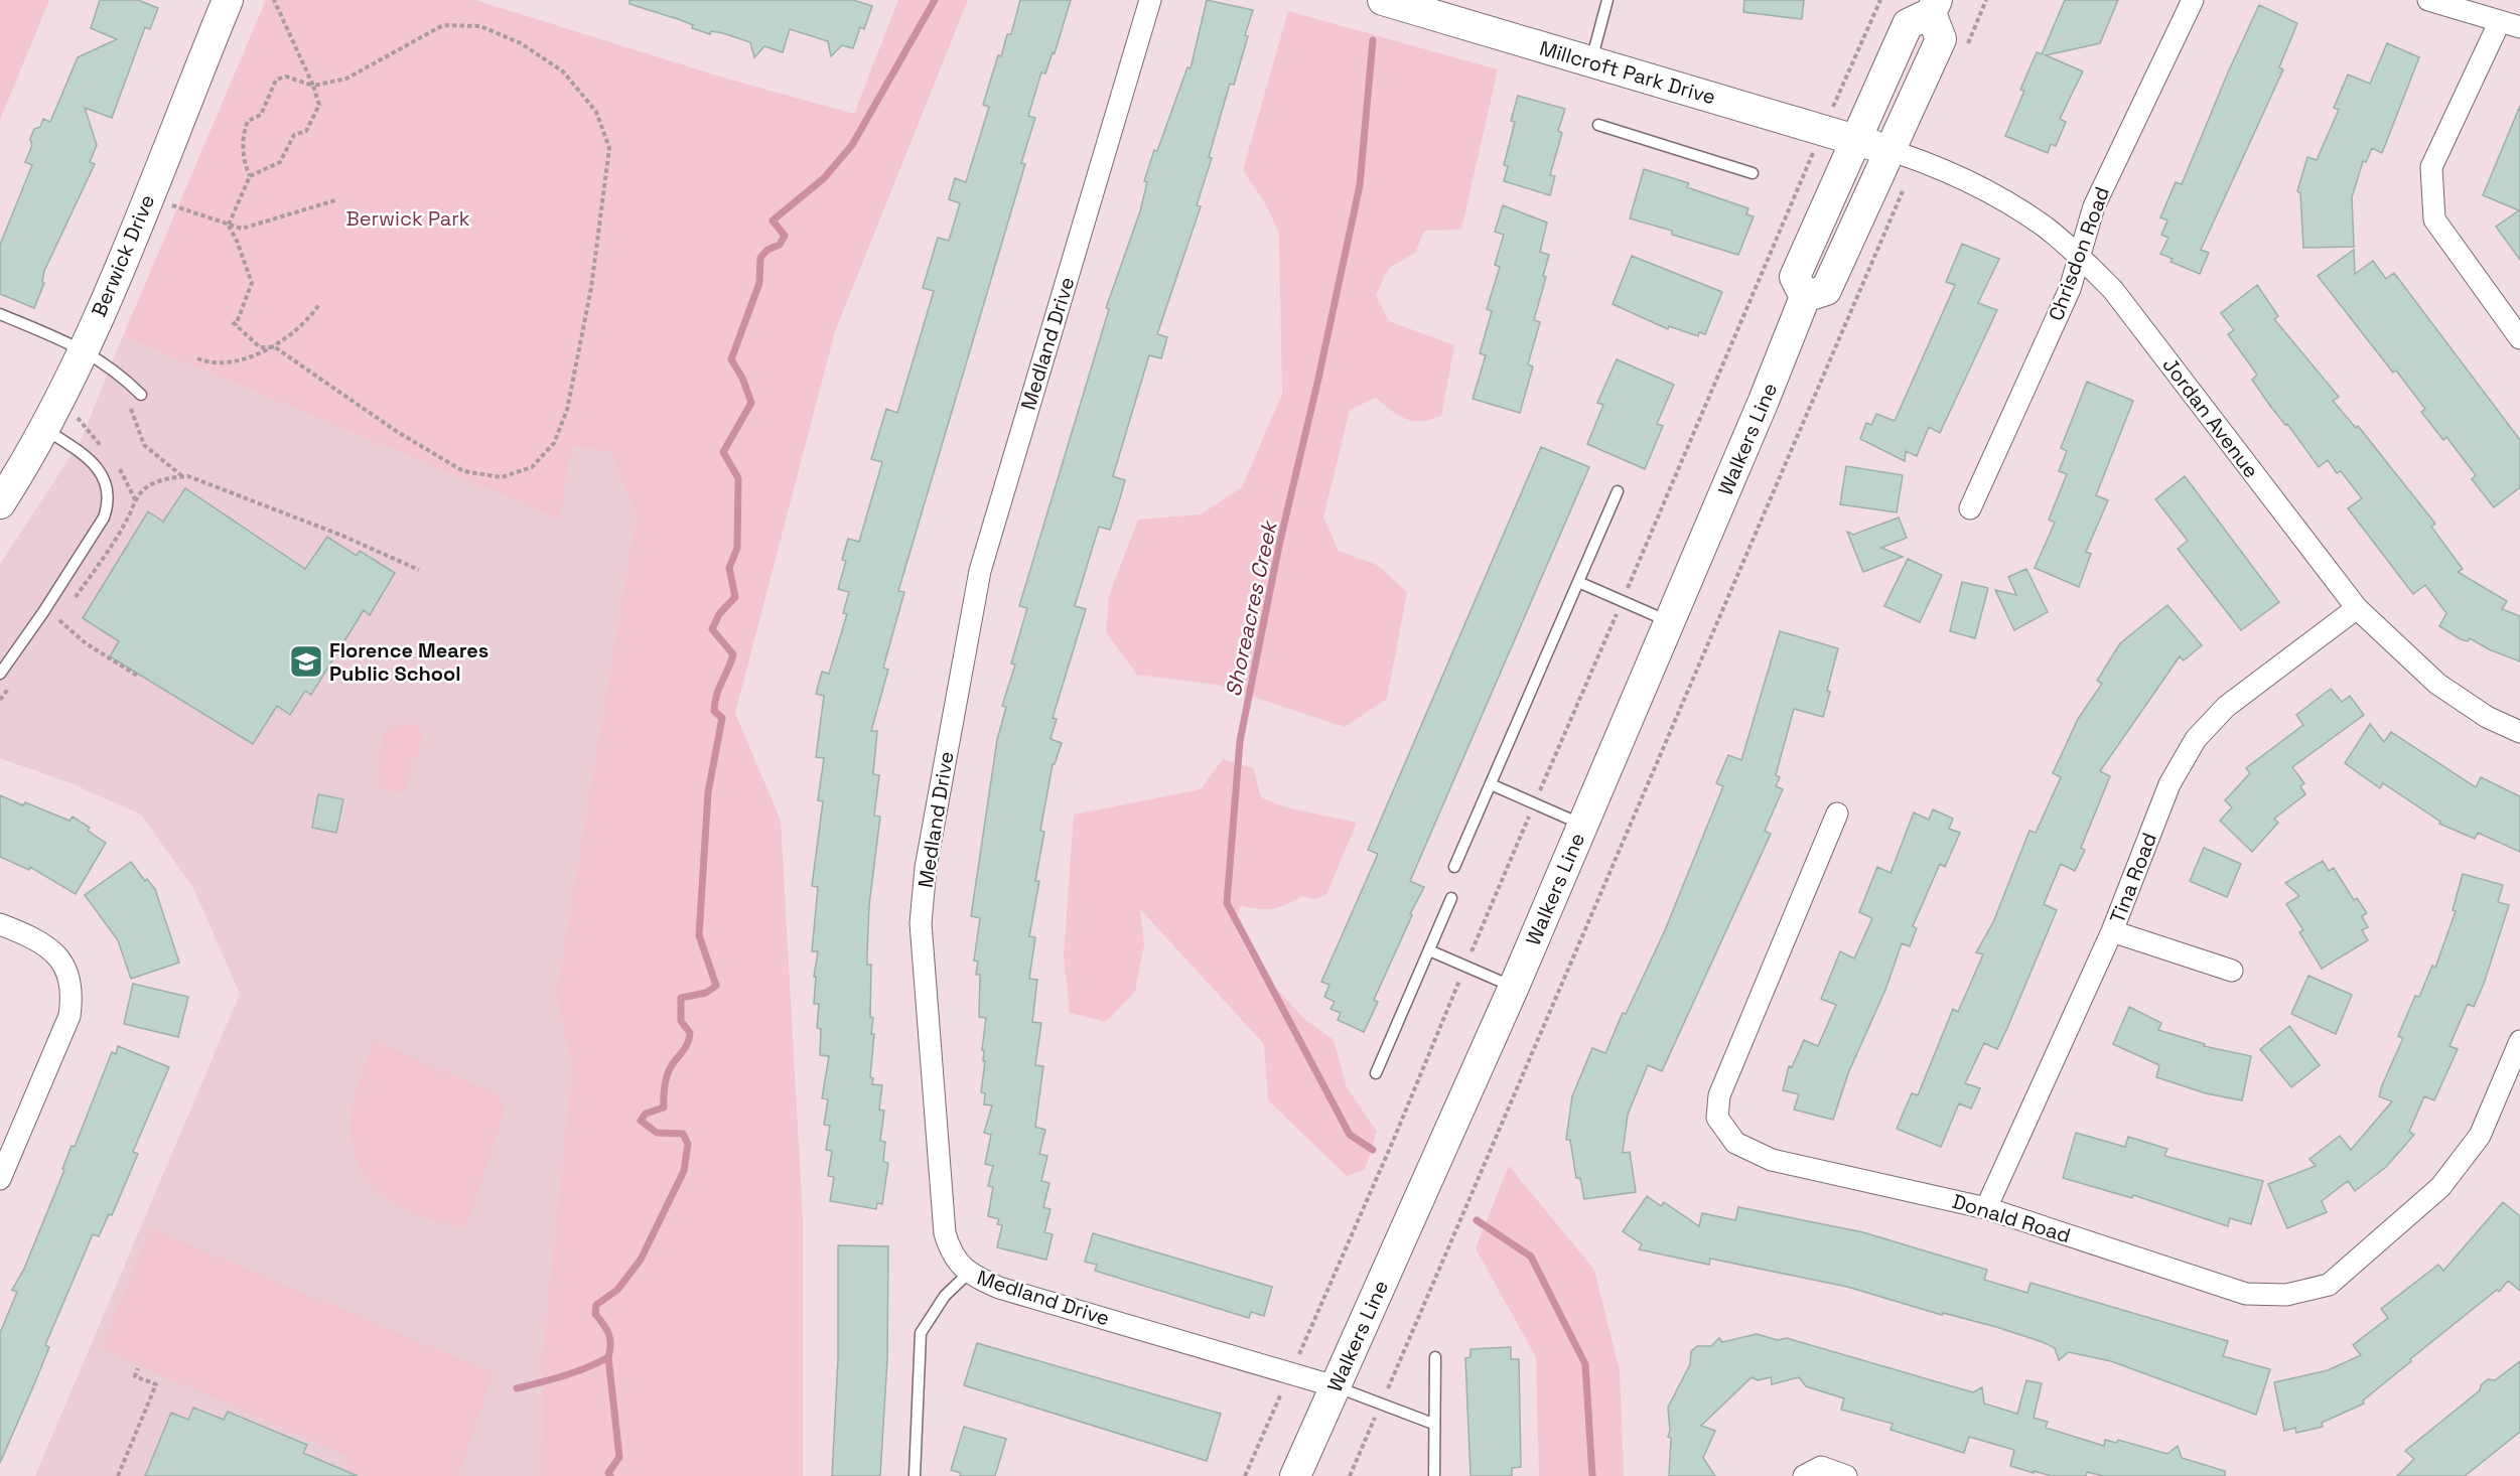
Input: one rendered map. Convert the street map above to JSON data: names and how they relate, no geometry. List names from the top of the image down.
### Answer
{
  "streets": {
    "main road": ["Millcroft Park Drive", "Berwick Drive", "Walkers Line"],
    "street": [
      "Chrisdon Road",
      "Medland Drive",
      "Jordan Avenue",
      "Tina Road",
      "Donald Road"
    ]
  },
  "crossings": [
    ["Millcroft Park Drive", "Jordan Avenue"],
    ["Millcroft Park Drive", "Walkers Line"],
    ["Chrisdon Road", "Jordan Avenue"],
    ["Medland Drive", "Walkers Line"],
    ["Jordan Avenue", "Walkers Line"],
    ["Jordan Avenue", "Tina Road"],
    ["Tina Road", "Donald Road"]
  ],
  "water": ["Shoreacres Creek"],
  "parks": ["Berwick Park"],
  "places": {
    "school or university": ["Florence Meares Public School"]
  }
}
